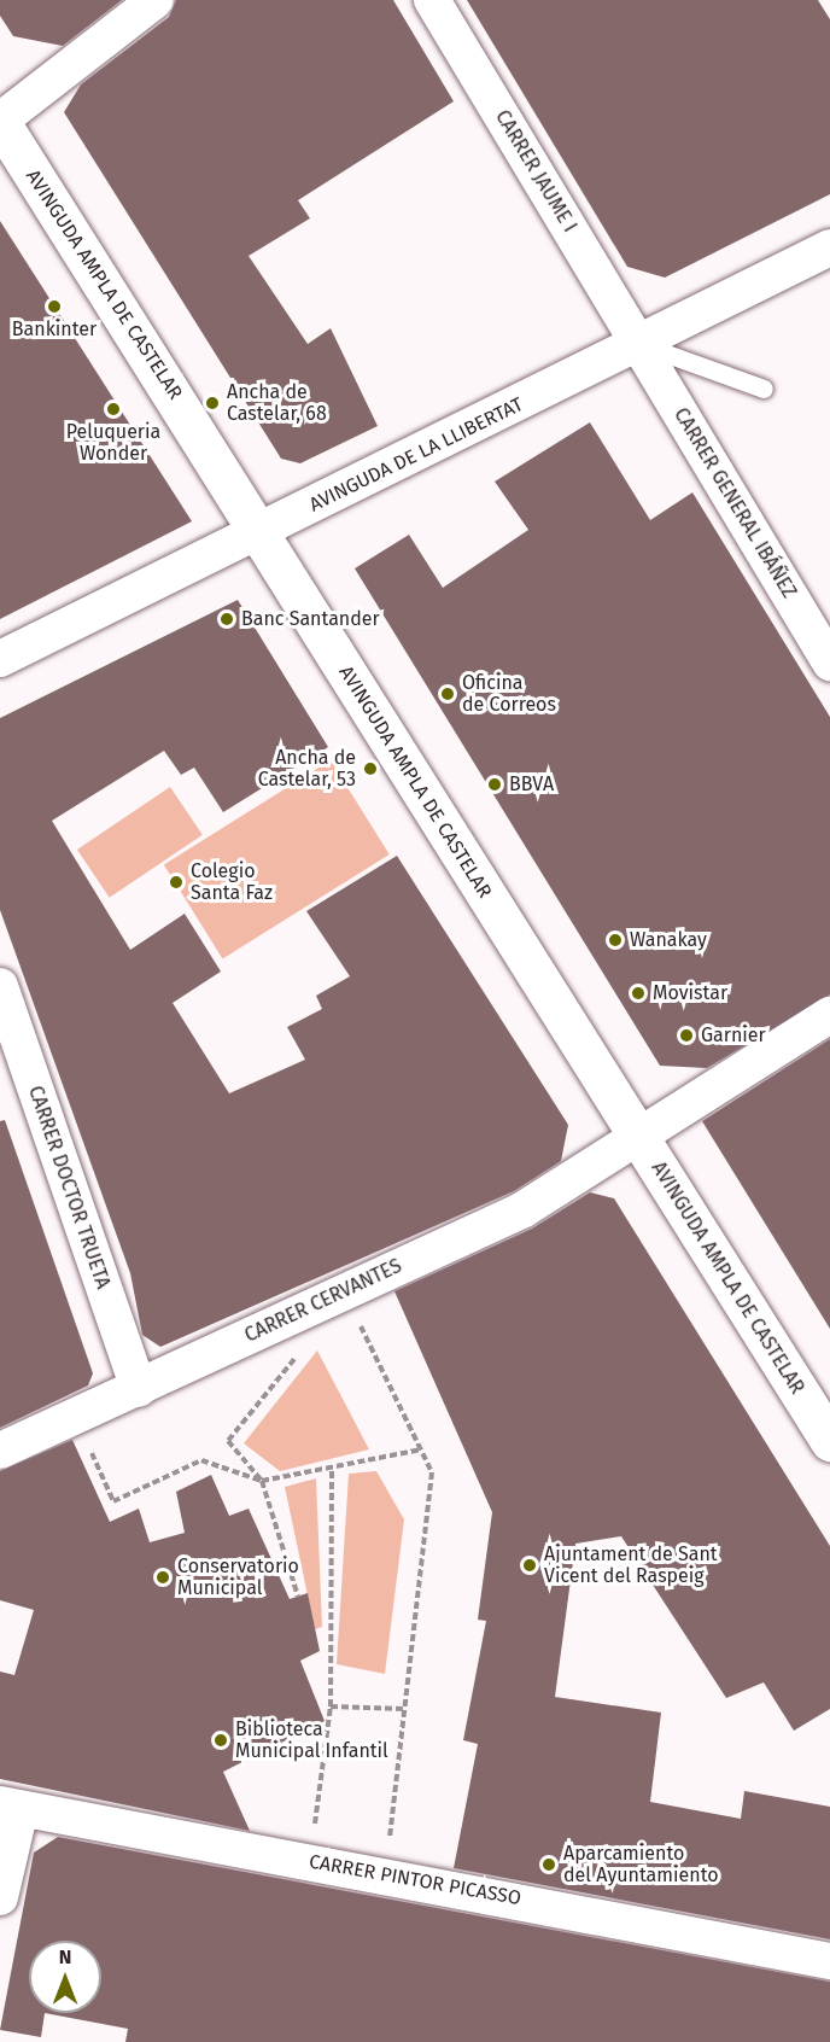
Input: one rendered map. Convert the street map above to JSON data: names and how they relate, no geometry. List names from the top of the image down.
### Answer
{
  "streets": {
    "main road": ["AVINGUDA AMPLA DE CASTELAR"],
    "street": [
      "CARRER JAUME I",
      "AVINGUDA DE LA LLIBERTAT",
      "CARRER GENERAL IBÁÑEZ",
      "CARRER DOCTOR TRUETA",
      "CARRER CERVANTES",
      "CARRER PINTOR PICASSO"
    ]
  },
  "crossings": [
    ["CARRER JAUME I", "AVINGUDA DE LA LLIBERTAT"],
    ["CARRER JAUME I", "CARRER GENERAL IBÁÑEZ"],
    ["AVINGUDA AMPLA DE CASTELAR", "AVINGUDA DE LA LLIBERTAT"],
    ["AVINGUDA AMPLA DE CASTELAR", "CARRER CERVANTES"],
    ["AVINGUDA DE LA LLIBERTAT", "CARRER GENERAL IBÁÑEZ"],
    ["CARRER DOCTOR TRUETA", "CARRER CERVANTES"]
  ],
  "places": [
    "Bankinter",
    "Ancha de Castelar, 68",
    "Peluqueria Wonder",
    "Banc Santander",
    "Oficina de Correos",
    "Ancha de Castelar, 53",
    "BBVA",
    "Colegio Santa Faz",
    "Wanakay",
    "Movistar",
    "Garnier",
    "Ajuntament de Sant Vicent del Raspeig",
    "Conservatorio Municipal",
    "Biblioteca Municipal Infantil",
    "Aparcamiento del Ayuntamiento"
  ],
  "north": "top"
}
